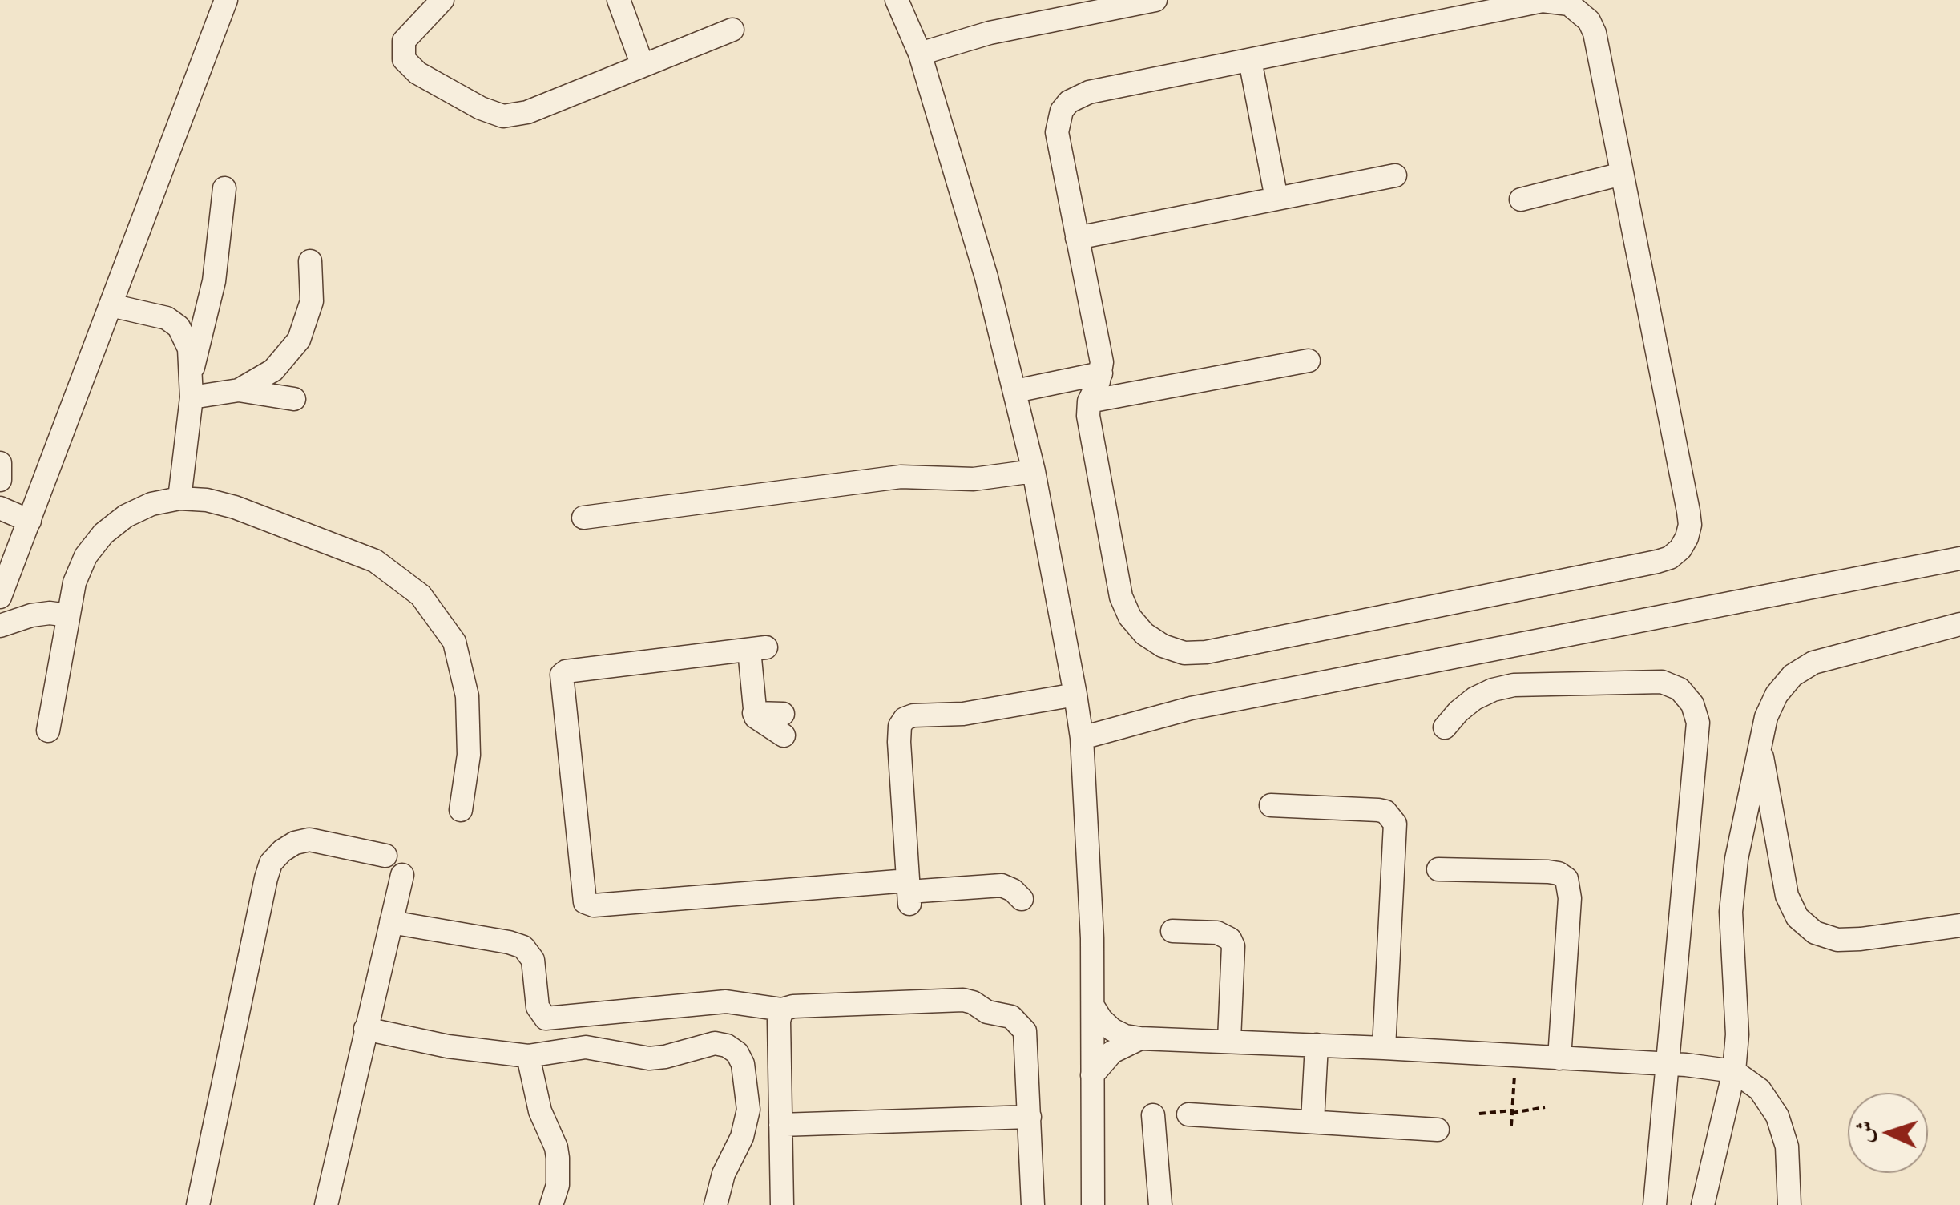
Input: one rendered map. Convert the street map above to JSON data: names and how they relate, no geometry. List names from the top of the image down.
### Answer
{
  "north": "left"
}
